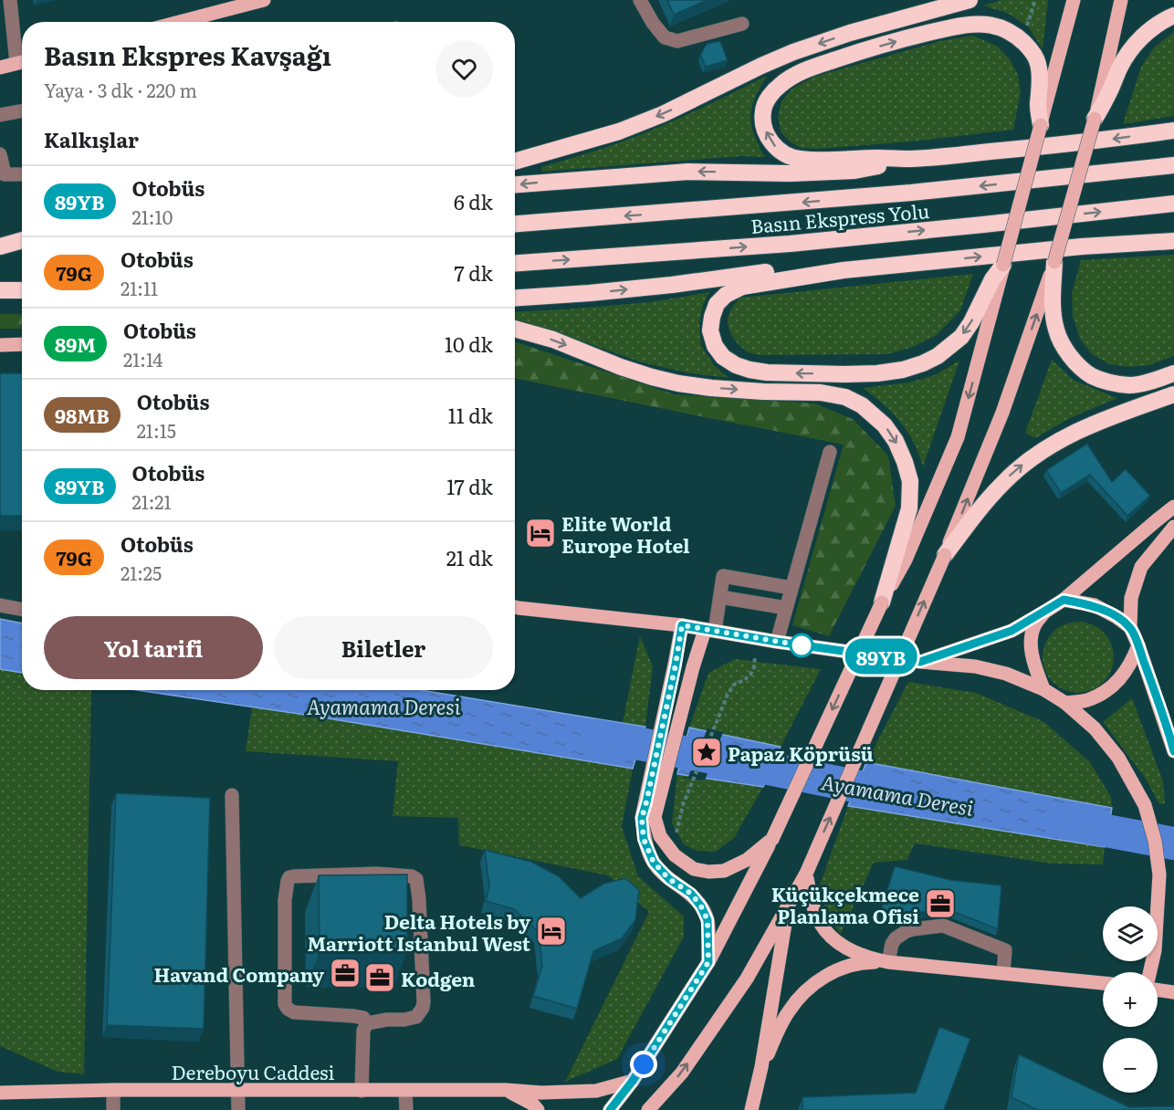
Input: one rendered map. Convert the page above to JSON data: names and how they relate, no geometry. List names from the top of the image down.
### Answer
{
  "streets": {
    "highway": ["Basın Ekspress Yolu"],
    "main road": ["Dereboyu Caddesi"]
  },
  "water": ["Ayamama Deresi"],
  "places": {
    "hotel": ["Elite World Europe Hotel", "Delta Hotels by Marriott Istanbul West"],
    "place": ["Papaz Köprüsü"],
    "office": ["Küçükçekmece Planlama Ofisi", "Havand Company", "Kodgen"]
  },
  "lines": ["bus line 89YB"],
  "page": {
    "on_map": "89YB",
    "heading": [
      ["Basın Ekspres Kavşağı", "Yaya · 3 dk · 220 m"],
      "Kalkışlar"
    ],
    "list": [
      {
        "mark": "89YB",
        "name": "Otobüs",
        "note": "21:10",
        "value": "6 dk"
      },
      {
        "mark": "79G",
        "name": "Otobüs",
        "note": "21:11",
        "value": "7 dk"
      },
      {
        "mark": "89M",
        "name": "Otobüs",
        "note": "21:14",
        "value": "10 dk"
      },
      {
        "mark": "98MB",
        "name": "Otobüs",
        "note": "21:15",
        "value": "11 dk"
      },
      {
        "mark": "89YB",
        "name": "Otobüs",
        "note": "21:21",
        "value": "17 dk"
      },
      {
        "mark": "79G",
        "name": "Otobüs",
        "note": "21:25",
        "value": "21 dk"
      }
    ],
    "buttons": ["Yol tarifi", "Biletler"],
    "map_buttons": ["+", "−"]
  }
}
